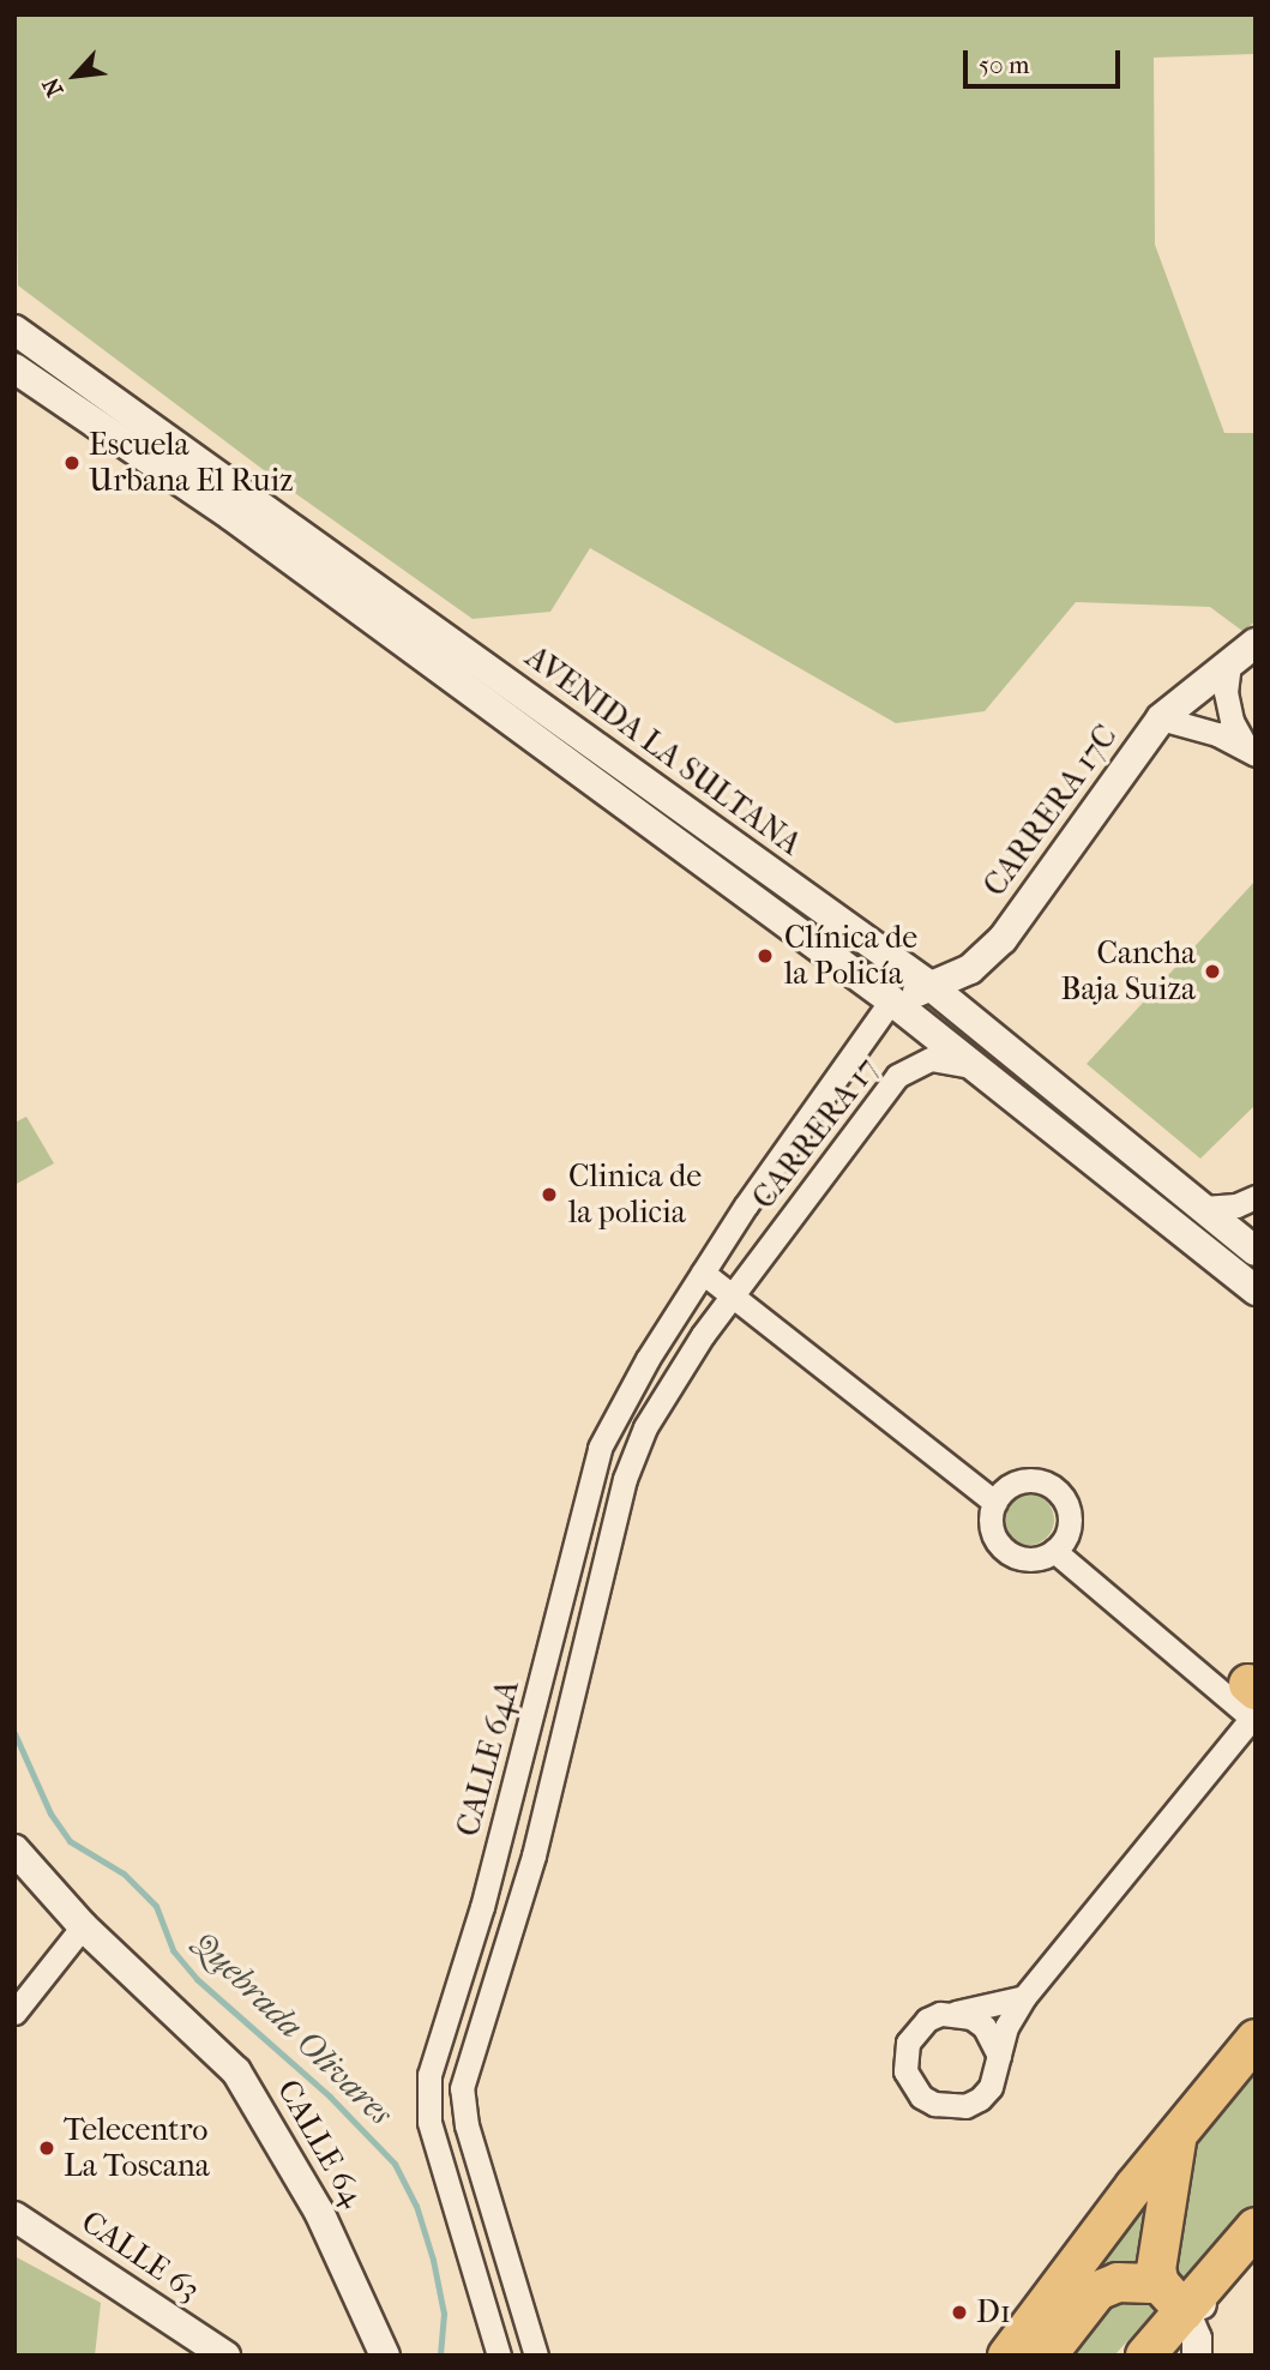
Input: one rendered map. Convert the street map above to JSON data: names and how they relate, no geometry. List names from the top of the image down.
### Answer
{
  "streets": {
    "street": [
      "AVENIDA LA SULTANA",
      "CARRERA 17C",
      "CARRERA 17",
      "CALLE 64A",
      "CALLE 64",
      "CALLE 63"
    ]
  },
  "crossings": [
    ["AVENIDA LA SULTANA", "CARRERA 17C"],
    ["CARRERA 17C", "CARRERA 17"],
    ["CARRERA 17", "CALLE 64A"]
  ],
  "water": ["Quebrada Olivares"],
  "places": [
    "Escuela Urbana El Ruiz",
    "Clínica de la Policía",
    "Cancha Baja Suiza",
    "Clinica de la policia",
    "Telecentro La Toscana",
    "D1"
  ],
  "scale_bar": "50 m",
  "north": "bottom left"
}
